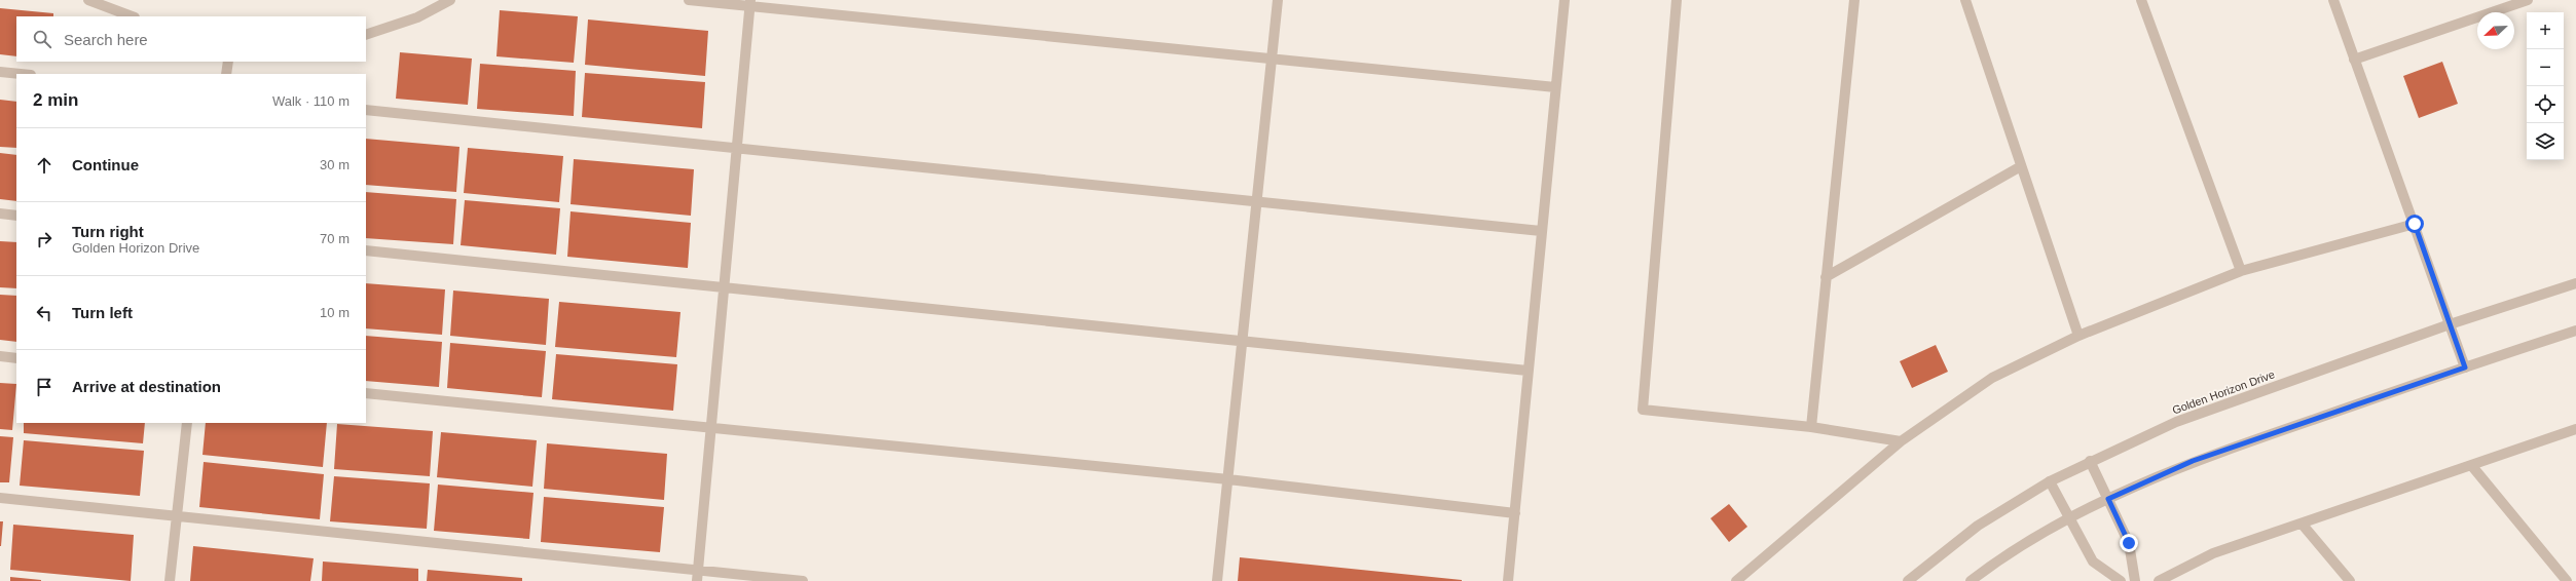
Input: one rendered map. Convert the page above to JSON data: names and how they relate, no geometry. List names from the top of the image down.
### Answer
{
  "streets": {
    "street": ["Golden Horizon Drive"]
  },
  "north": "bottom left",
  "page": {
    "map_buttons": ["+", "−"],
    "search": "Search here",
    "heading": ["2 min", "Walk · 110 m"],
    "list": [
      ["Continue", "30 m"],
      ["Turn right", "Golden Horizon Drive", "70 m"],
      ["Turn left", "10 m"],
      "Arrive at destination"
    ]
  }
}
